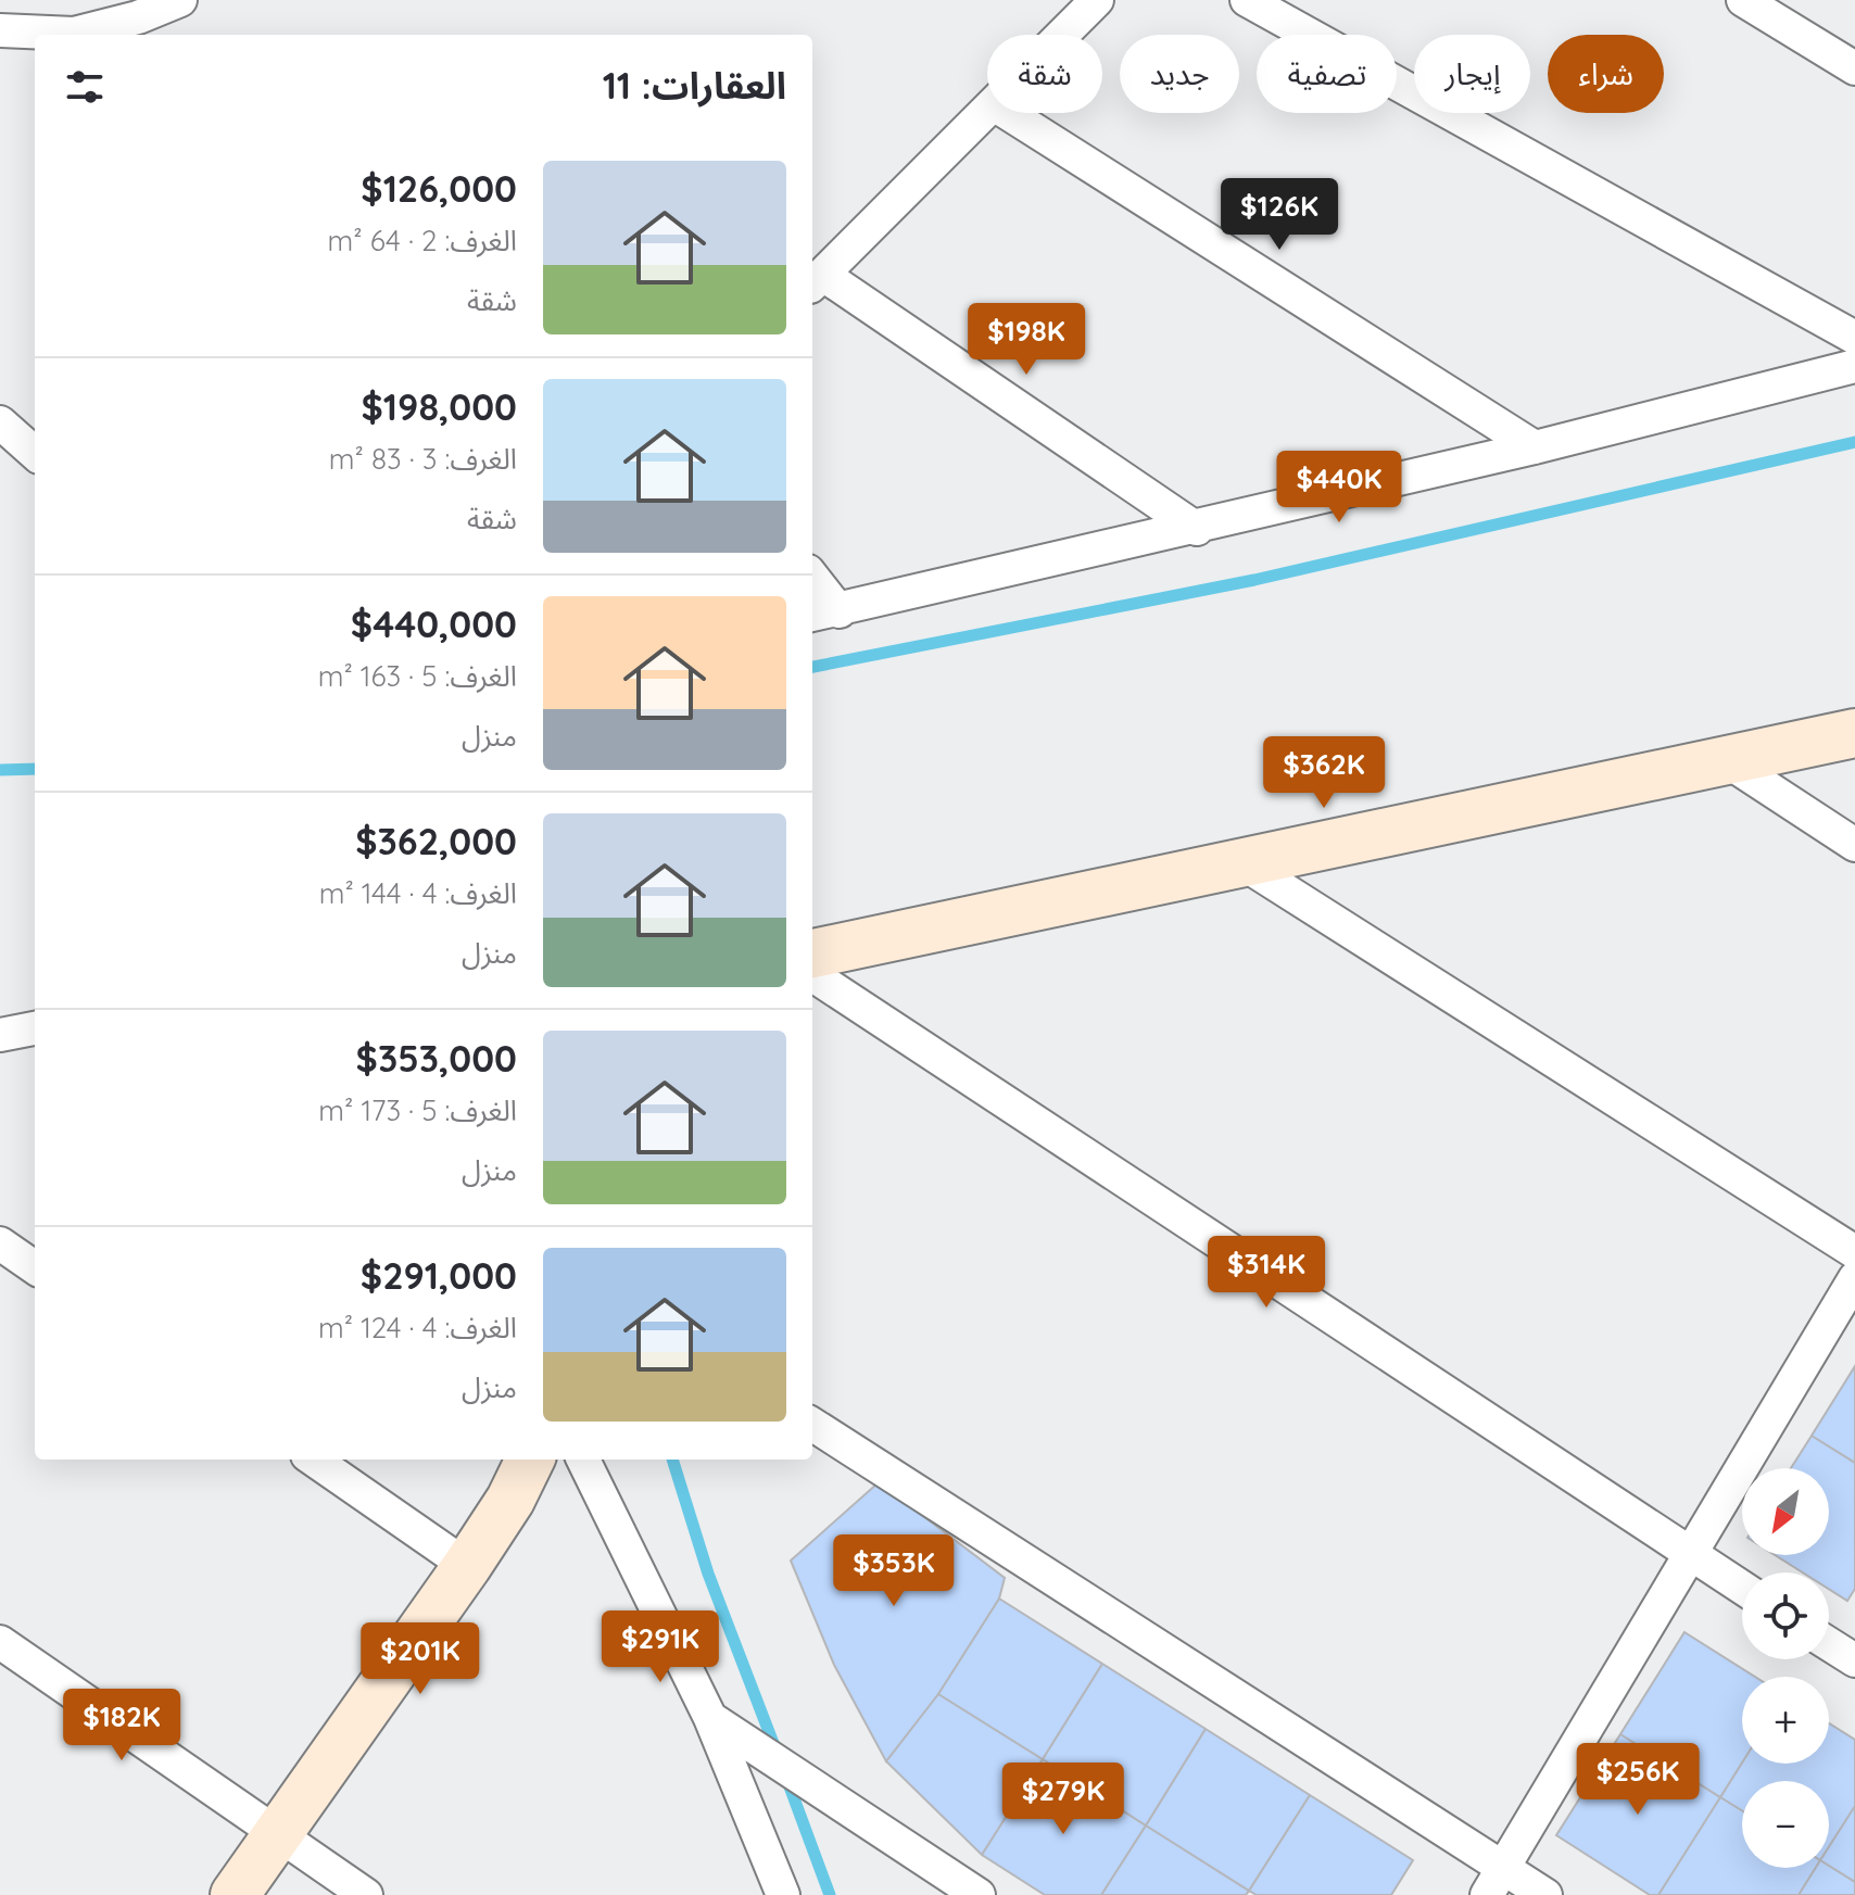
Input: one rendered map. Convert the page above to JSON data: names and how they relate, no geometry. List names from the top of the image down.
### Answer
{
  "north": "bottom left",
  "page": {
    "chip": [
      "شراء",
      "إيجار",
      "تصفية",
      "جديد",
      "شقة"
    ],
    "heading": "العقارات: 11",
    "list": [
      {
        "name": "$126,000",
        "note": "الغرف: 2 · 64 m² · شقة"
      },
      {
        "name": "$198,000",
        "note": "الغرف: 3 · 83 m² · شقة"
      },
      {
        "name": "$440,000",
        "note": "الغرف: 5 · 163 m² · منزل"
      },
      {
        "name": "$362,000",
        "note": "الغرف: 4 · 144 m² · منزل"
      },
      {
        "name": "$353,000",
        "note": "الغرف: 5 · 173 m² · منزل"
      },
      {
        "name": "$291,000",
        "note": "الغرف: 4 · 124 m² · منزل"
      }
    ],
    "price": [
      "$126K",
      "$198K",
      "$440K",
      "$362K",
      "$314K",
      "$353K",
      "$291K",
      "$201K",
      "$182K",
      "$256K",
      "$279K"
    ],
    "map_buttons": ["+", "−"]
  }
}
